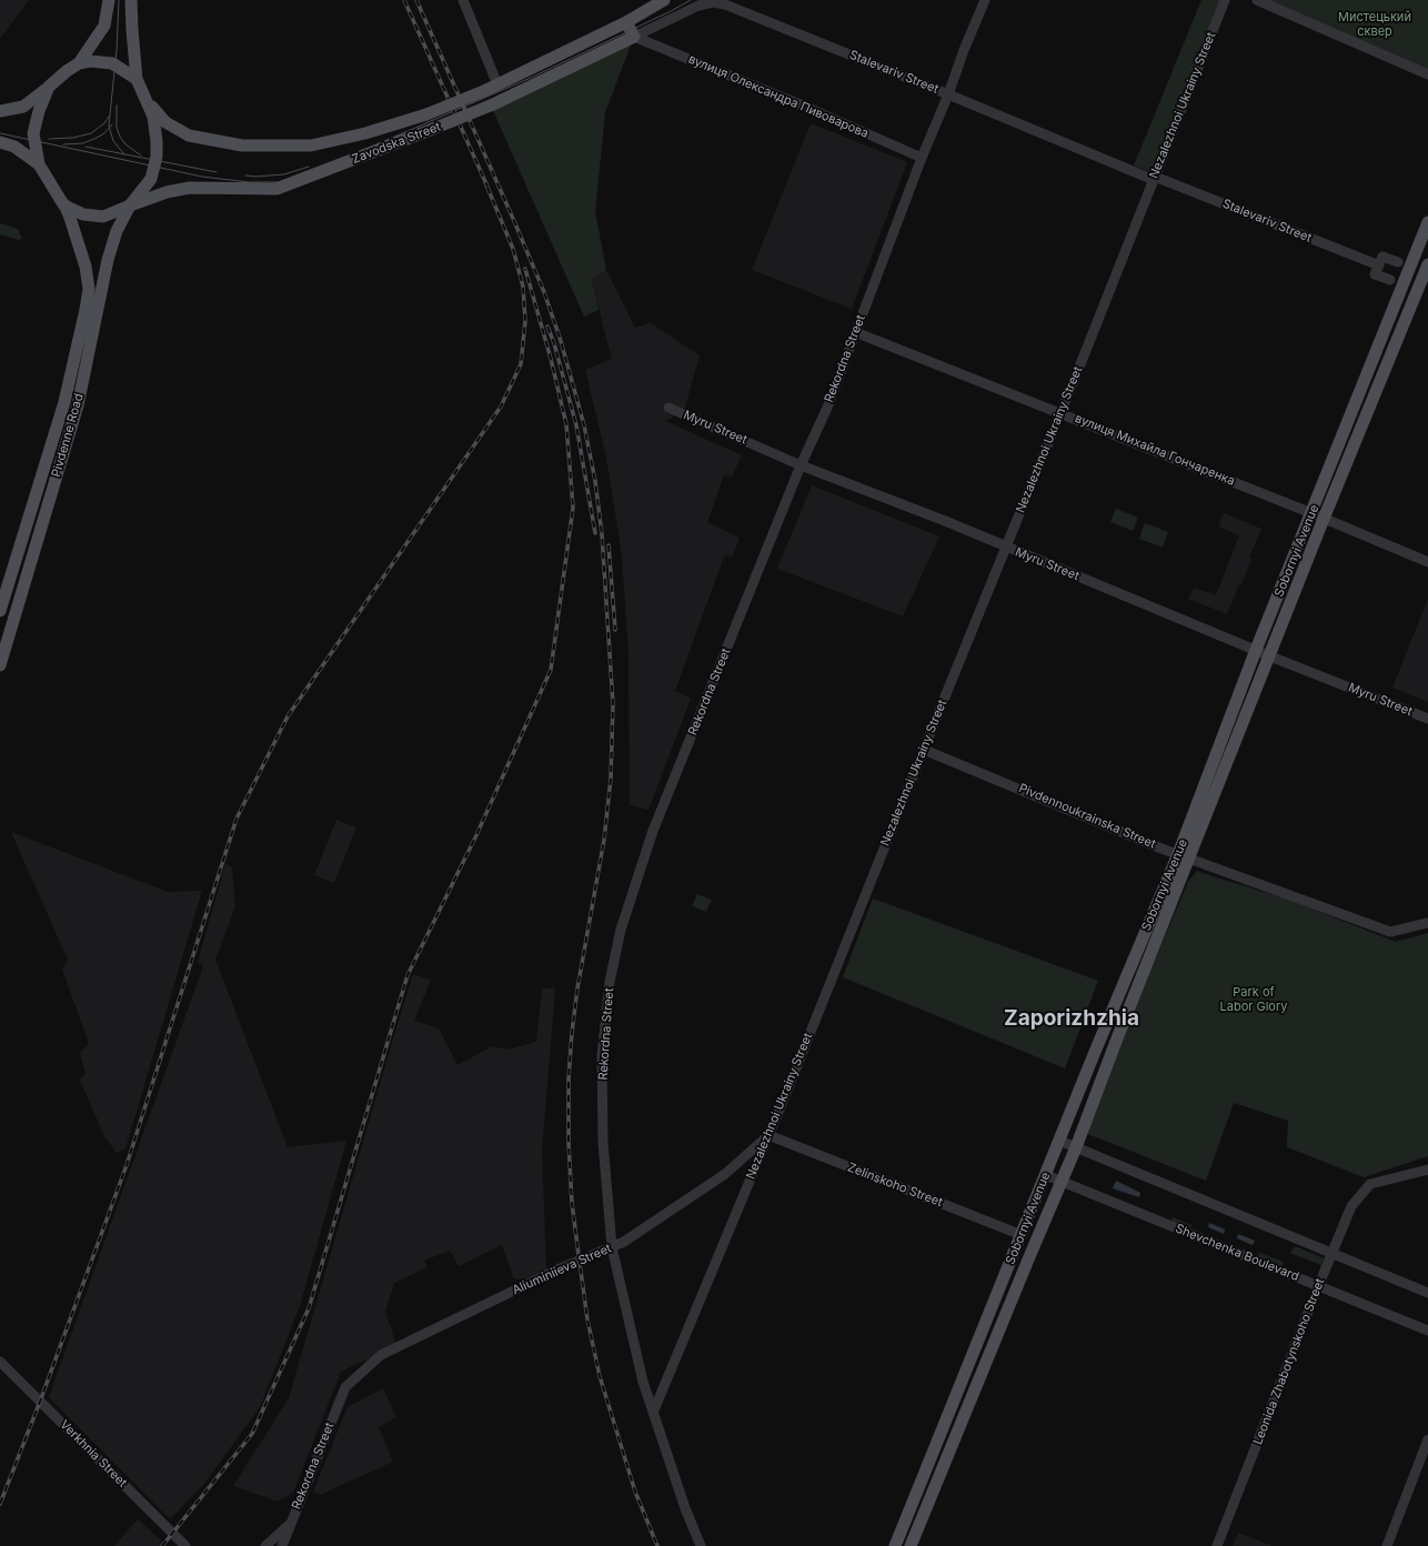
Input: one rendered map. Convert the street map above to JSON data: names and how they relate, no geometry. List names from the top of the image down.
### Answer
{
  "streets": {
    "main road": ["Zavodska Street", "Pivdenne Road", "Sobornyi Avenue"],
    "street": [
      "Stalevariv Street",
      "вулиця Олександра Пивоварова",
      "Nezalezhnoi Ukrainy Street",
      "Rekordna Street",
      "Myru Street",
      "вулиця Михайла Гончаренка",
      "Pivdennoukrainska Street",
      "Zelinskoho Street",
      "Shevchenka Boulevard",
      "Aliuminiieva Street",
      "Leonida Zhabotynskoho Street",
      "Verkhnia Street"
    ]
  },
  "crossings": [
    ["Stalevariv Street", "вулиця Олександра Пивоварова"],
    ["Stalevariv Street", "Nezalezhnoi Ukrainy Street"],
    ["Stalevariv Street", "Zavodska Street"],
    ["Stalevariv Street", "Rekordna Street"],
    ["вулиця Олександра Пивоварова", "Zavodska Street"],
    ["вулиця Олександра Пивоварова", "Rekordna Street"],
    ["Nezalezhnoi Ukrainy Street", "Rekordna Street"],
    ["Nezalezhnoi Ukrainy Street", "Myru Street"],
    ["Nezalezhnoi Ukrainy Street", "вулиця Михайла Гончаренка"],
    ["Nezalezhnoi Ukrainy Street", "Pivdennoukrainska Street"],
    ["Nezalezhnoi Ukrainy Street", "Zelinskoho Street"],
    ["Nezalezhnoi Ukrainy Street", "Aliuminiieva Street"],
    ["Zavodska Street", "Pivdenne Road"],
    ["Rekordna Street", "Myru Street"],
    ["Rekordna Street", "вулиця Михайла Гончаренка"],
    ["Rekordna Street", "Aliuminiieva Street"],
    ["Myru Street", "Sobornyi Avenue"],
    ["вулиця Михайла Гончаренка", "Sobornyi Avenue"],
    ["Sobornyi Avenue", "Pivdennoukrainska Street"],
    ["Sobornyi Avenue", "Zelinskoho Street"],
    ["Sobornyi Avenue", "Shevchenka Boulevard"],
    ["Zelinskoho Street", "Aliuminiieva Street"],
    ["Shevchenka Boulevard", "Leonida Zhabotynskoho Street"]
  ],
  "districts": ["Zaporizhzhia"],
  "parks": ["Мистецький сквер", "Park of Labor Glory"]
}
